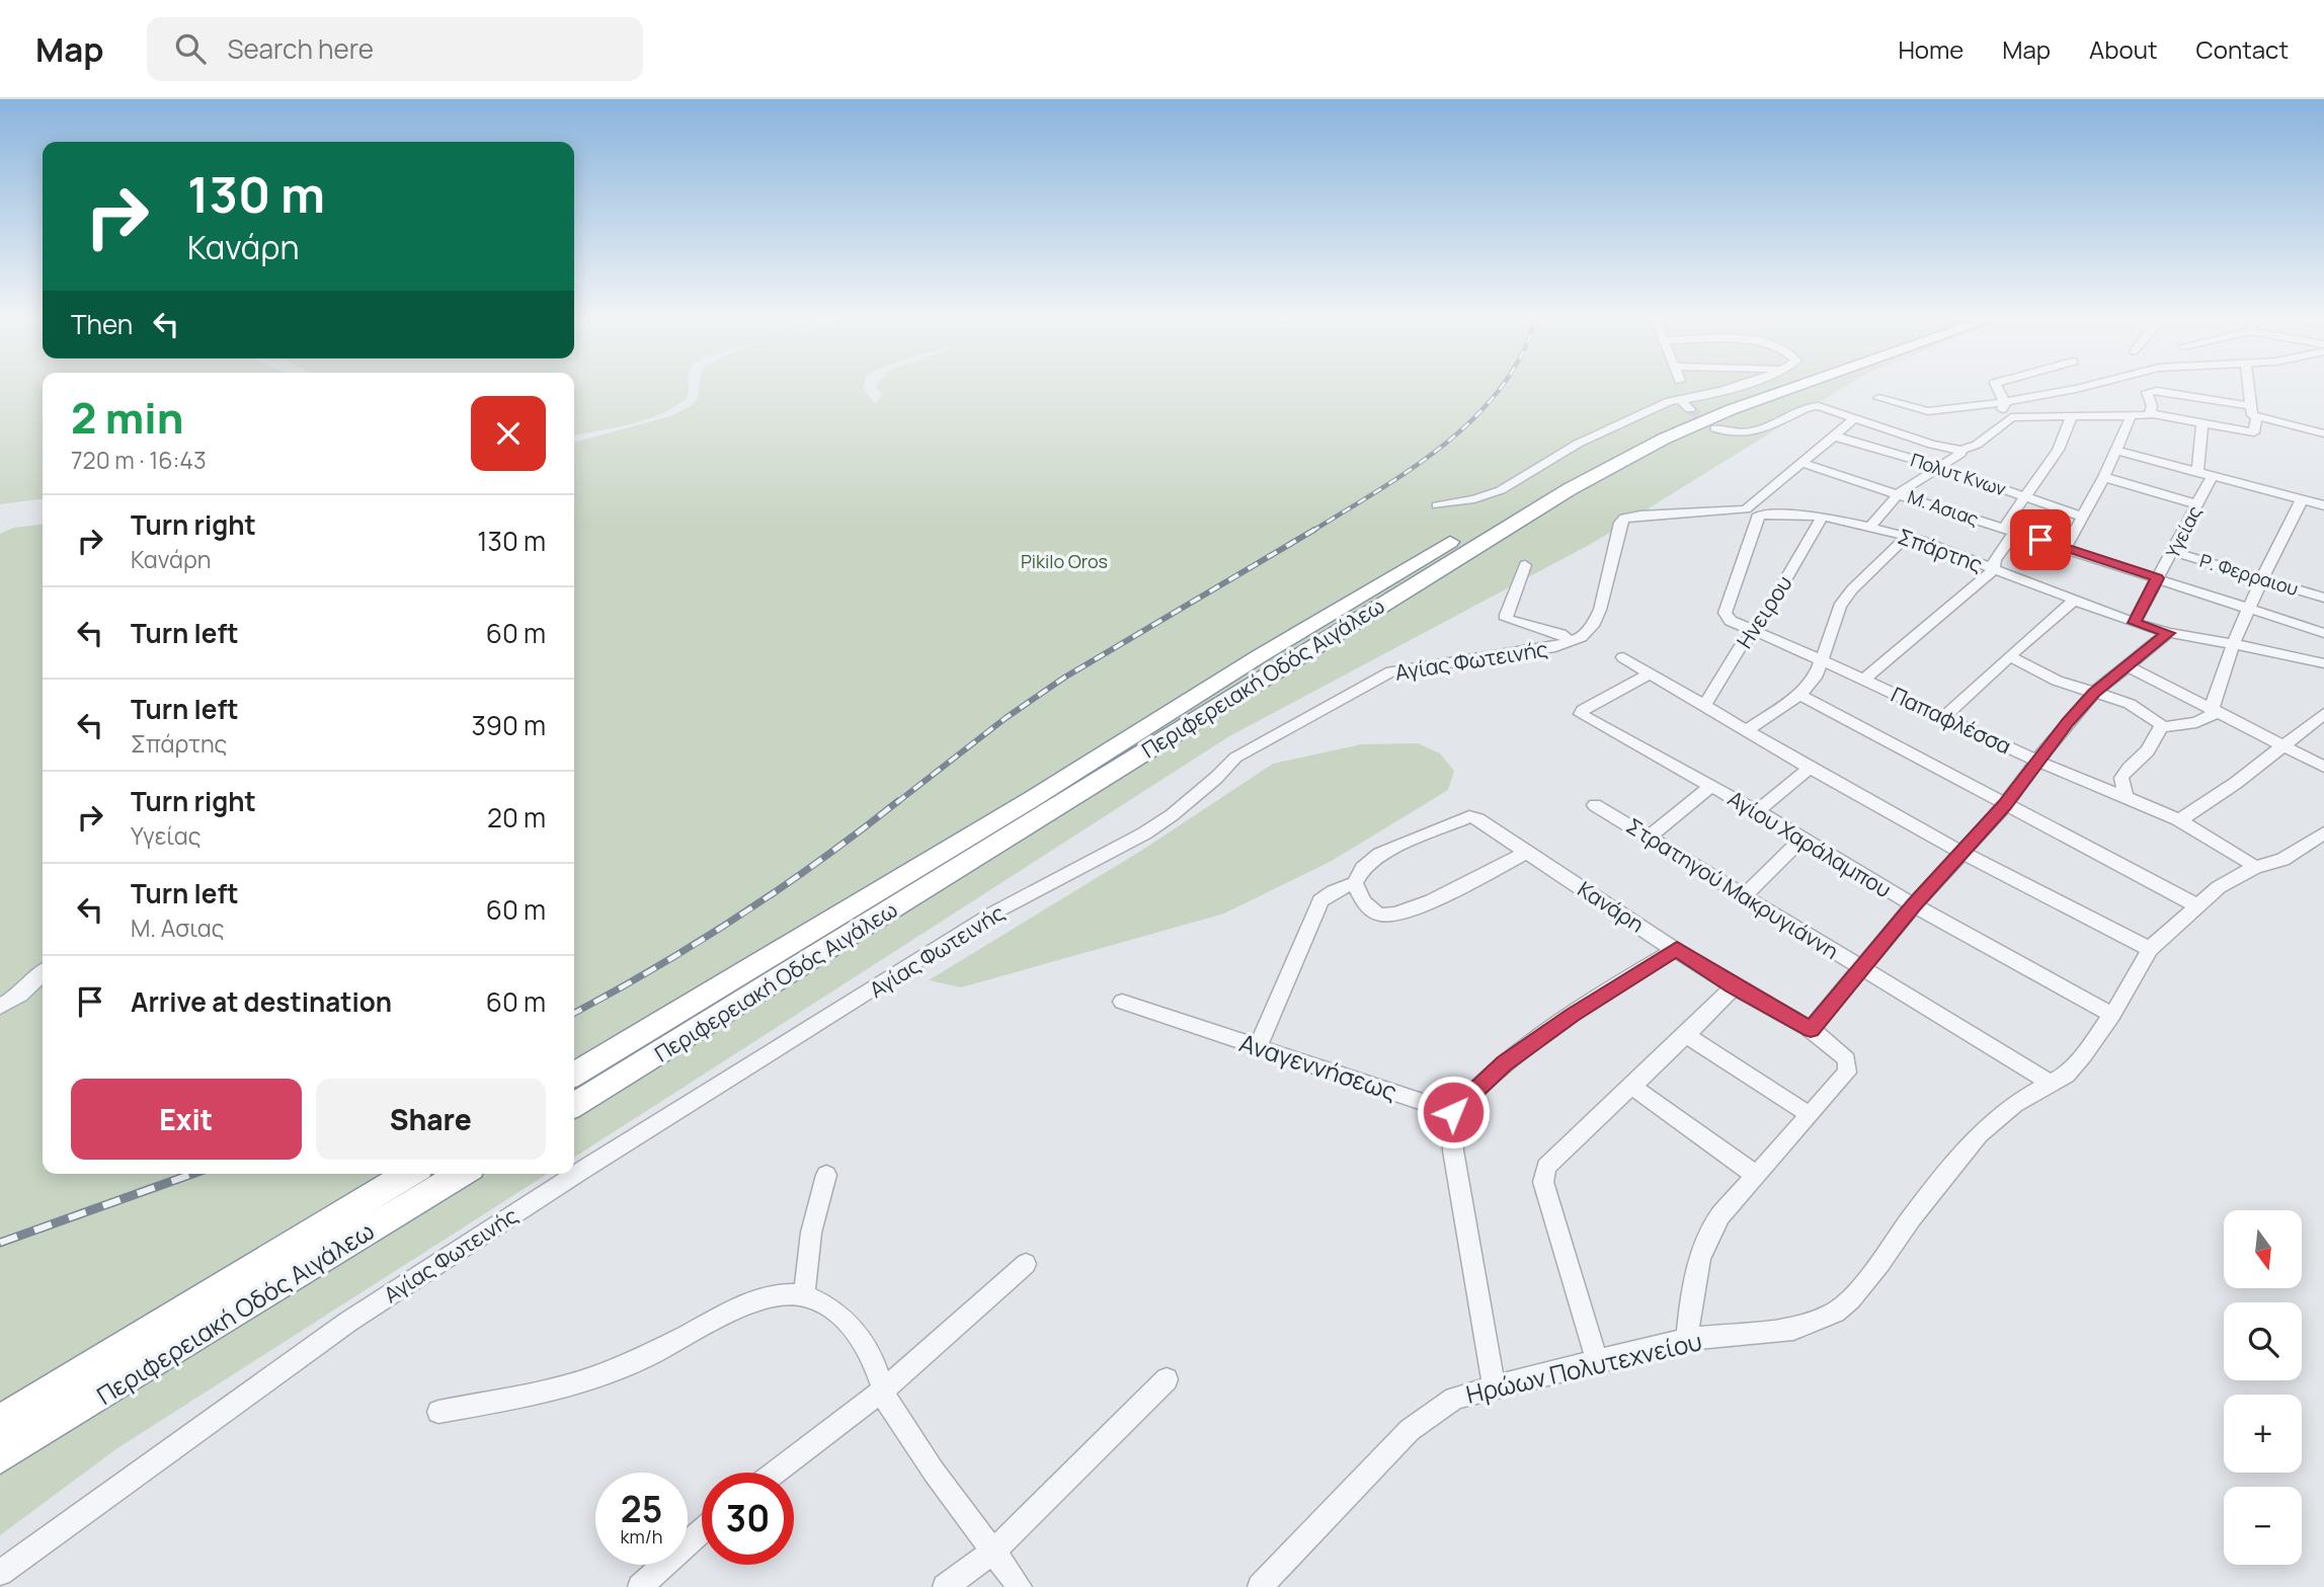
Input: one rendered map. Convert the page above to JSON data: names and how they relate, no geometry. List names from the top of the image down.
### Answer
{
  "streets": {
    "highway": ["Περιφερειακή Οδός Αιγάλεω"],
    "street": [
      "Πολυτ Κνων",
      "Μ. Ασιας",
      "Υγείας",
      "Σπάρτης",
      "Ρ. Φερραιου",
      "Ηνειρου",
      "Αγίας Φωτεινής",
      "Παπαφλέσσα",
      "Αγίου Χαράλαμπου",
      "Στρατηγού Μακρυγιάννη",
      "Κανάρη",
      "Αναγεννήσεως",
      "Ηρώων Πολυτεχνείου"
    ]
  },
  "crossings": [
    ["Πολυτ Κνων", "Αγίας Φωτεινής"],
    ["Μ. Ασιας", "Υγείας"],
    ["Μ. Ασιας", "Αγίας Φωτεινής"],
    ["Υγείας", "Σπάρτης"],
    ["Υγείας", "Ρ. Φερραιου"],
    ["Σπάρτης", "Ηνειρου"],
    ["Σπάρτης", "Παπαφλέσσα"],
    ["Ηνειρου", "Παπαφλέσσα"],
    ["Παπαφλέσσα", "Ηρώων Πολυτεχνείου"],
    ["Αγίου Χαράλαμπου", "Ηρώων Πολυτεχνείου"],
    ["Στρατηγού Μακρυγιάννη", "Ηρώων Πολυτεχνείου"]
  ],
  "parks": ["Pikilo Oros"],
  "north": "bottom",
  "page": {
    "header": "Map",
    "search": "Search here",
    "nav": [
      "Home",
      "Map",
      "About",
      "Contact"
    ],
    "turn": ["130 m", "Κανάρη"],
    "then": "Then",
    "heading": ["2 min", "720 m · 16:43"],
    "list": [
      {
        "name": "Turn right",
        "note": "Κανάρη",
        "value": "130 m"
      },
      {
        "name": "Turn left",
        "value": "60 m"
      },
      {
        "name": "Turn left",
        "note": "Σπάρτης",
        "value": "390 m"
      },
      {
        "name": "Turn right",
        "note": "Υγείας",
        "value": "20 m"
      },
      {
        "name": "Turn left",
        "note": "Μ. Ασιας",
        "value": "60 m"
      },
      {
        "name": "Arrive at destination",
        "value": "60 m"
      }
    ],
    "buttons": ["Exit", "Share"],
    "map_buttons": ["+", "−"],
    "speed": "25 km/h",
    "limit": "30"
  }
}
